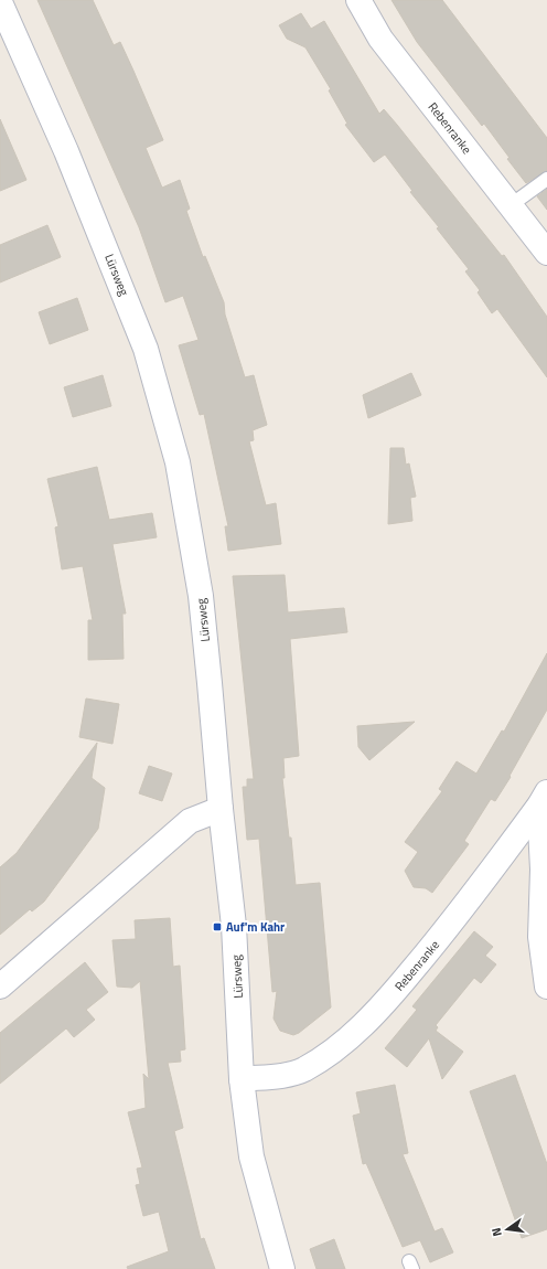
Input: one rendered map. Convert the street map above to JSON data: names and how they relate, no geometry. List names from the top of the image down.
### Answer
{
  "streets": {
    "street": ["Rebenranke", "Lürsweg"]
  },
  "crossings": [
    ["Rebenranke", "Lürsweg"]
  ],
  "places": {
    "transit": ["Auf'm Kahr"]
  },
  "north": "left"
}
